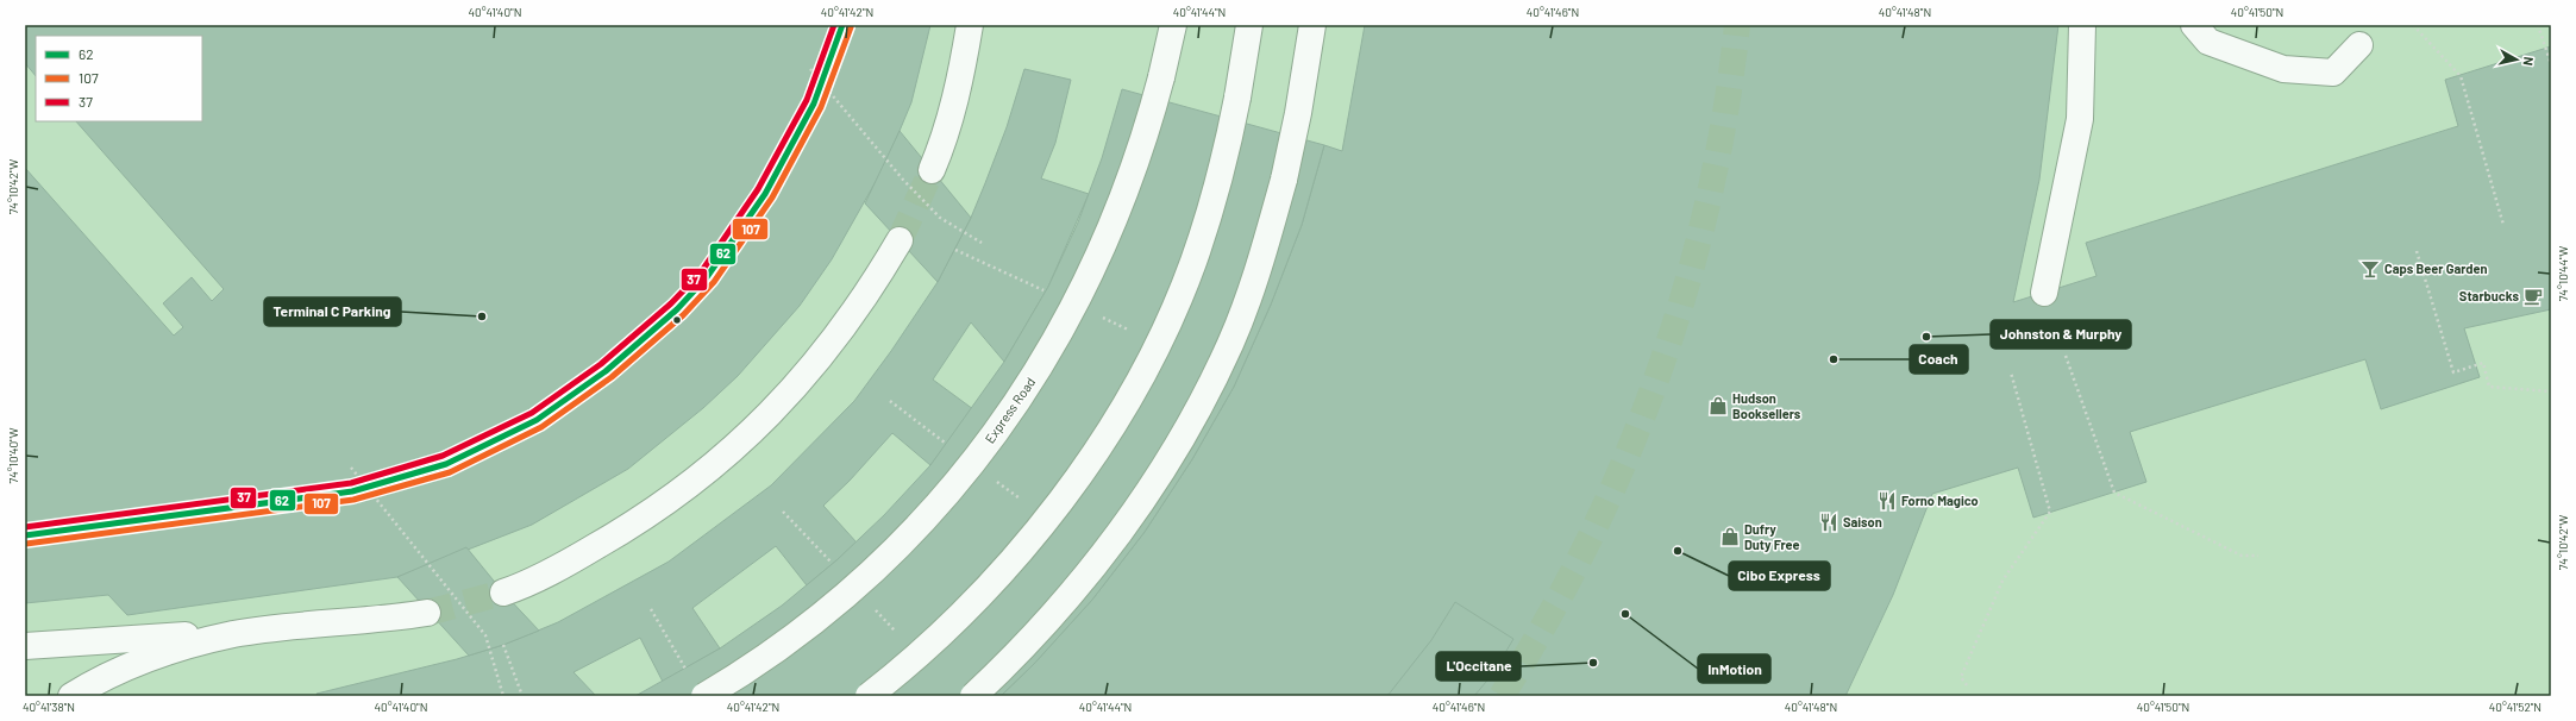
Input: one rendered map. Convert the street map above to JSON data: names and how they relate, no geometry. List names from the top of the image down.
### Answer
{
  "streets": {
    "street": ["Express Road"]
  },
  "places": {
    "bar": ["Caps Beer Garden"],
    "cafe": ["Starbucks"],
    "other": [
      "Terminal C Parking",
      "Johnston & Murphy",
      "Coach",
      "Cibo Express",
      "InMotion",
      "L'Occitane"
    ],
    "shop": ["Hudson Booksellers", "Dufry Duty Free"],
    "restaurant": ["Forno Magico", "Saison"]
  },
  "lines": ["transit line 62", "transit line 37", "transit line 107"],
  "legend": ["62", "107", "37"],
  "north": "right",
  "coordinates": [
    "40°41'40\"N",
    "40°41'42\"N",
    "40°41'44\"N",
    "40°41'46\"N",
    "40°41'48\"N",
    "40°41'50\"N",
    "74°10'42\"W",
    "74°10'44\"W",
    "74°10'40\"W",
    "40°41'38\"N",
    "40°41'52\"N"
  ]
}
